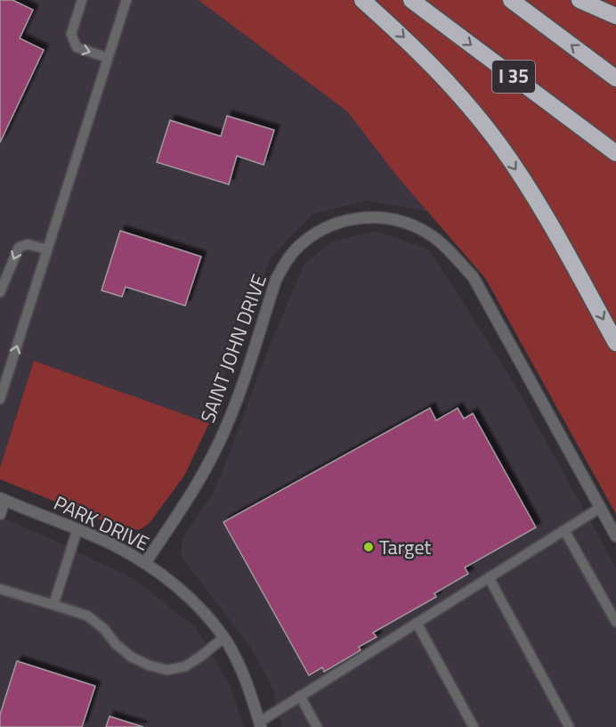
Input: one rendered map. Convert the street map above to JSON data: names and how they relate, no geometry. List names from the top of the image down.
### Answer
{
  "streets": {
    "highway": ["I 35"],
    "street": ["SAINT JOHN DRIVE", "PARK DRIVE"]
  },
  "crossings": [
    ["SAINT JOHN DRIVE", "PARK DRIVE"]
  ],
  "places": ["Target"]
}
